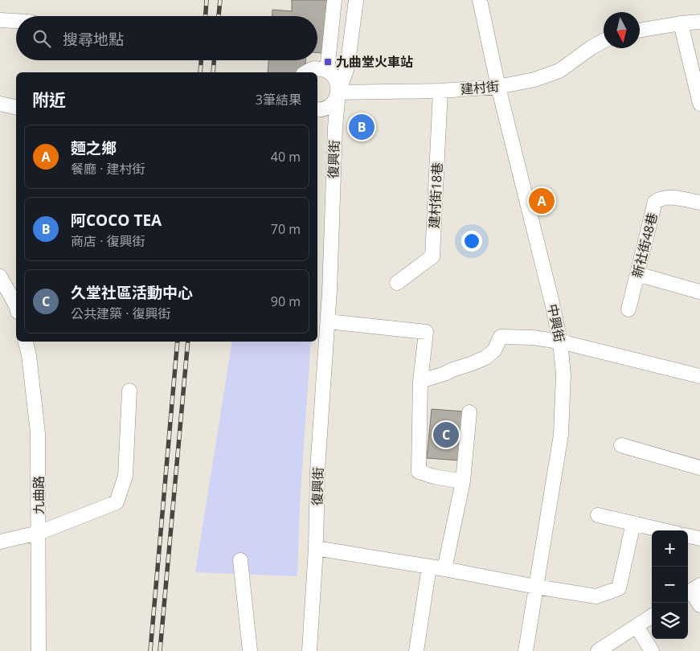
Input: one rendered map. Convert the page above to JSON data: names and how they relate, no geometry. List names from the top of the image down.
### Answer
{
  "streets": {
    "street": [
      "建村街",
      "復興街",
      "建村街18巷",
      "新社街48巷",
      "中興街",
      "九曲路"
    ]
  },
  "crossings": [
    ["建村街", "復興街"],
    ["建村街", "建村街18巷"],
    ["建村街", "中興街"]
  ],
  "places": {
    "transit": ["九曲堂火車站"]
  },
  "north": "bottom",
  "page": {
    "search": "搜尋地點",
    "heading": ["附近", "3筆結果"],
    "pins": ["B", "A", "C"],
    "list": [
      {
        "mark": "A",
        "name": "麵之鄉",
        "note": "餐廳 · 建村街",
        "value": "40 m"
      },
      {
        "mark": "B",
        "name": "阿COCO TEA",
        "note": "商店 · 復興街",
        "value": "70 m"
      },
      {
        "mark": "C",
        "name": "久堂社區活動中心",
        "note": "公共建築 · 復興街",
        "value": "90 m"
      }
    ],
    "map_buttons": ["+", "−"]
  }
}
